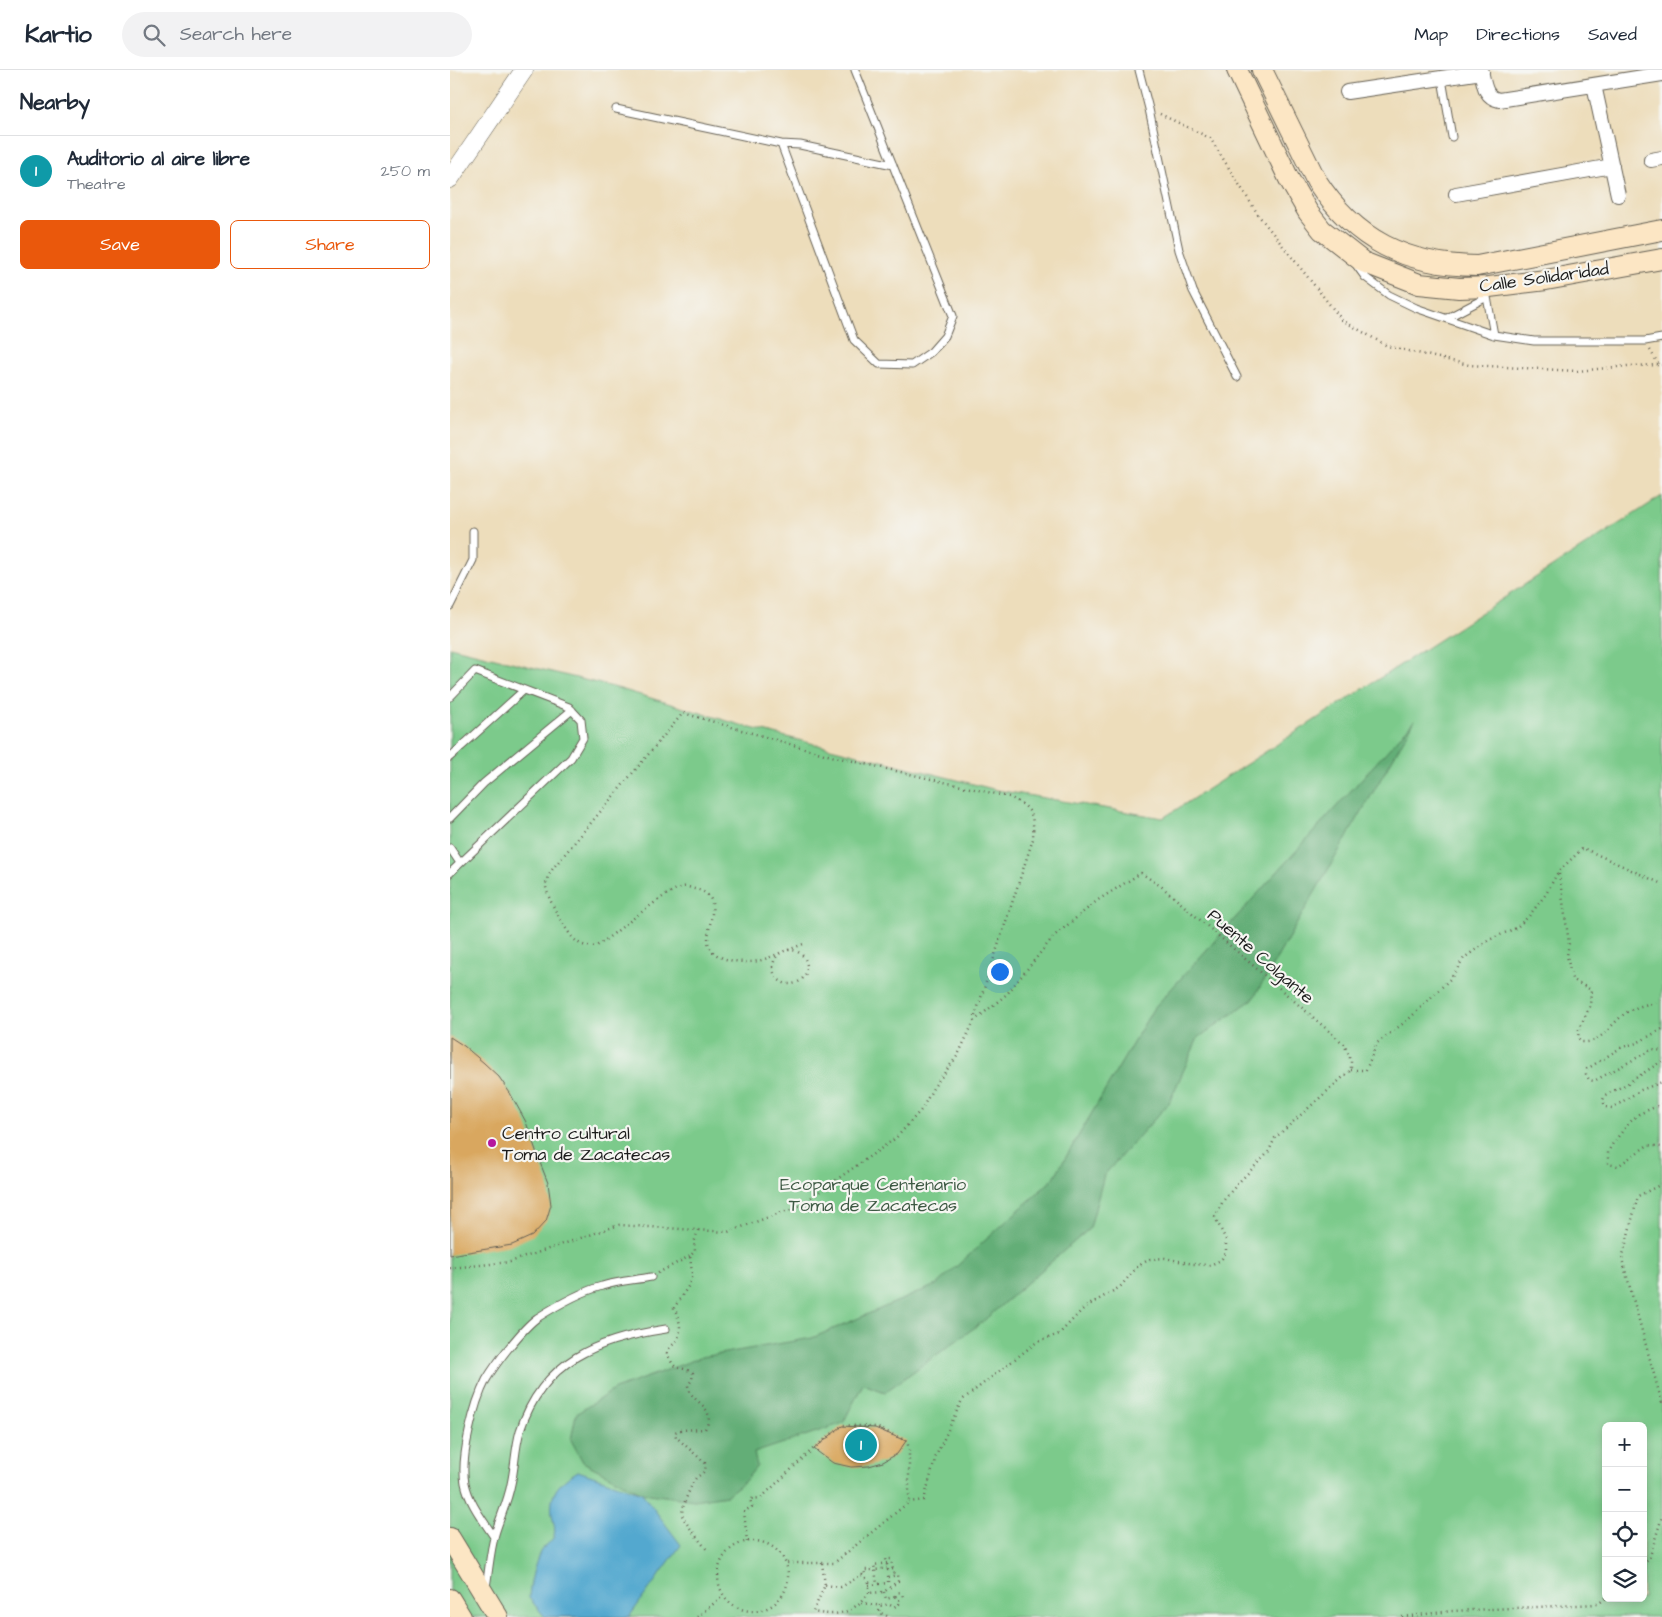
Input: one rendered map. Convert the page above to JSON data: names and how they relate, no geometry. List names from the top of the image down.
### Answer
{
  "streets": {
    "main road": ["Calle Solidaridad"],
    "path": ["Puente Colgante"]
  },
  "parks": ["Ecoparque Centenario Toma de Zacatecas"],
  "places": ["Centro cultural Toma de Zacatecas"],
  "page": {
    "header": "Kartio",
    "search": "Search here",
    "nav": ["Map", "Directions", "Saved"],
    "heading": "Nearby",
    "list": [
      {
        "mark": "1",
        "name": "Auditorio al aire libre",
        "note": "Theatre",
        "value": "250 m"
      }
    ],
    "buttons": ["Save", "Share"],
    "map_buttons": ["+", "−"],
    "pins": "1"
  }
}
